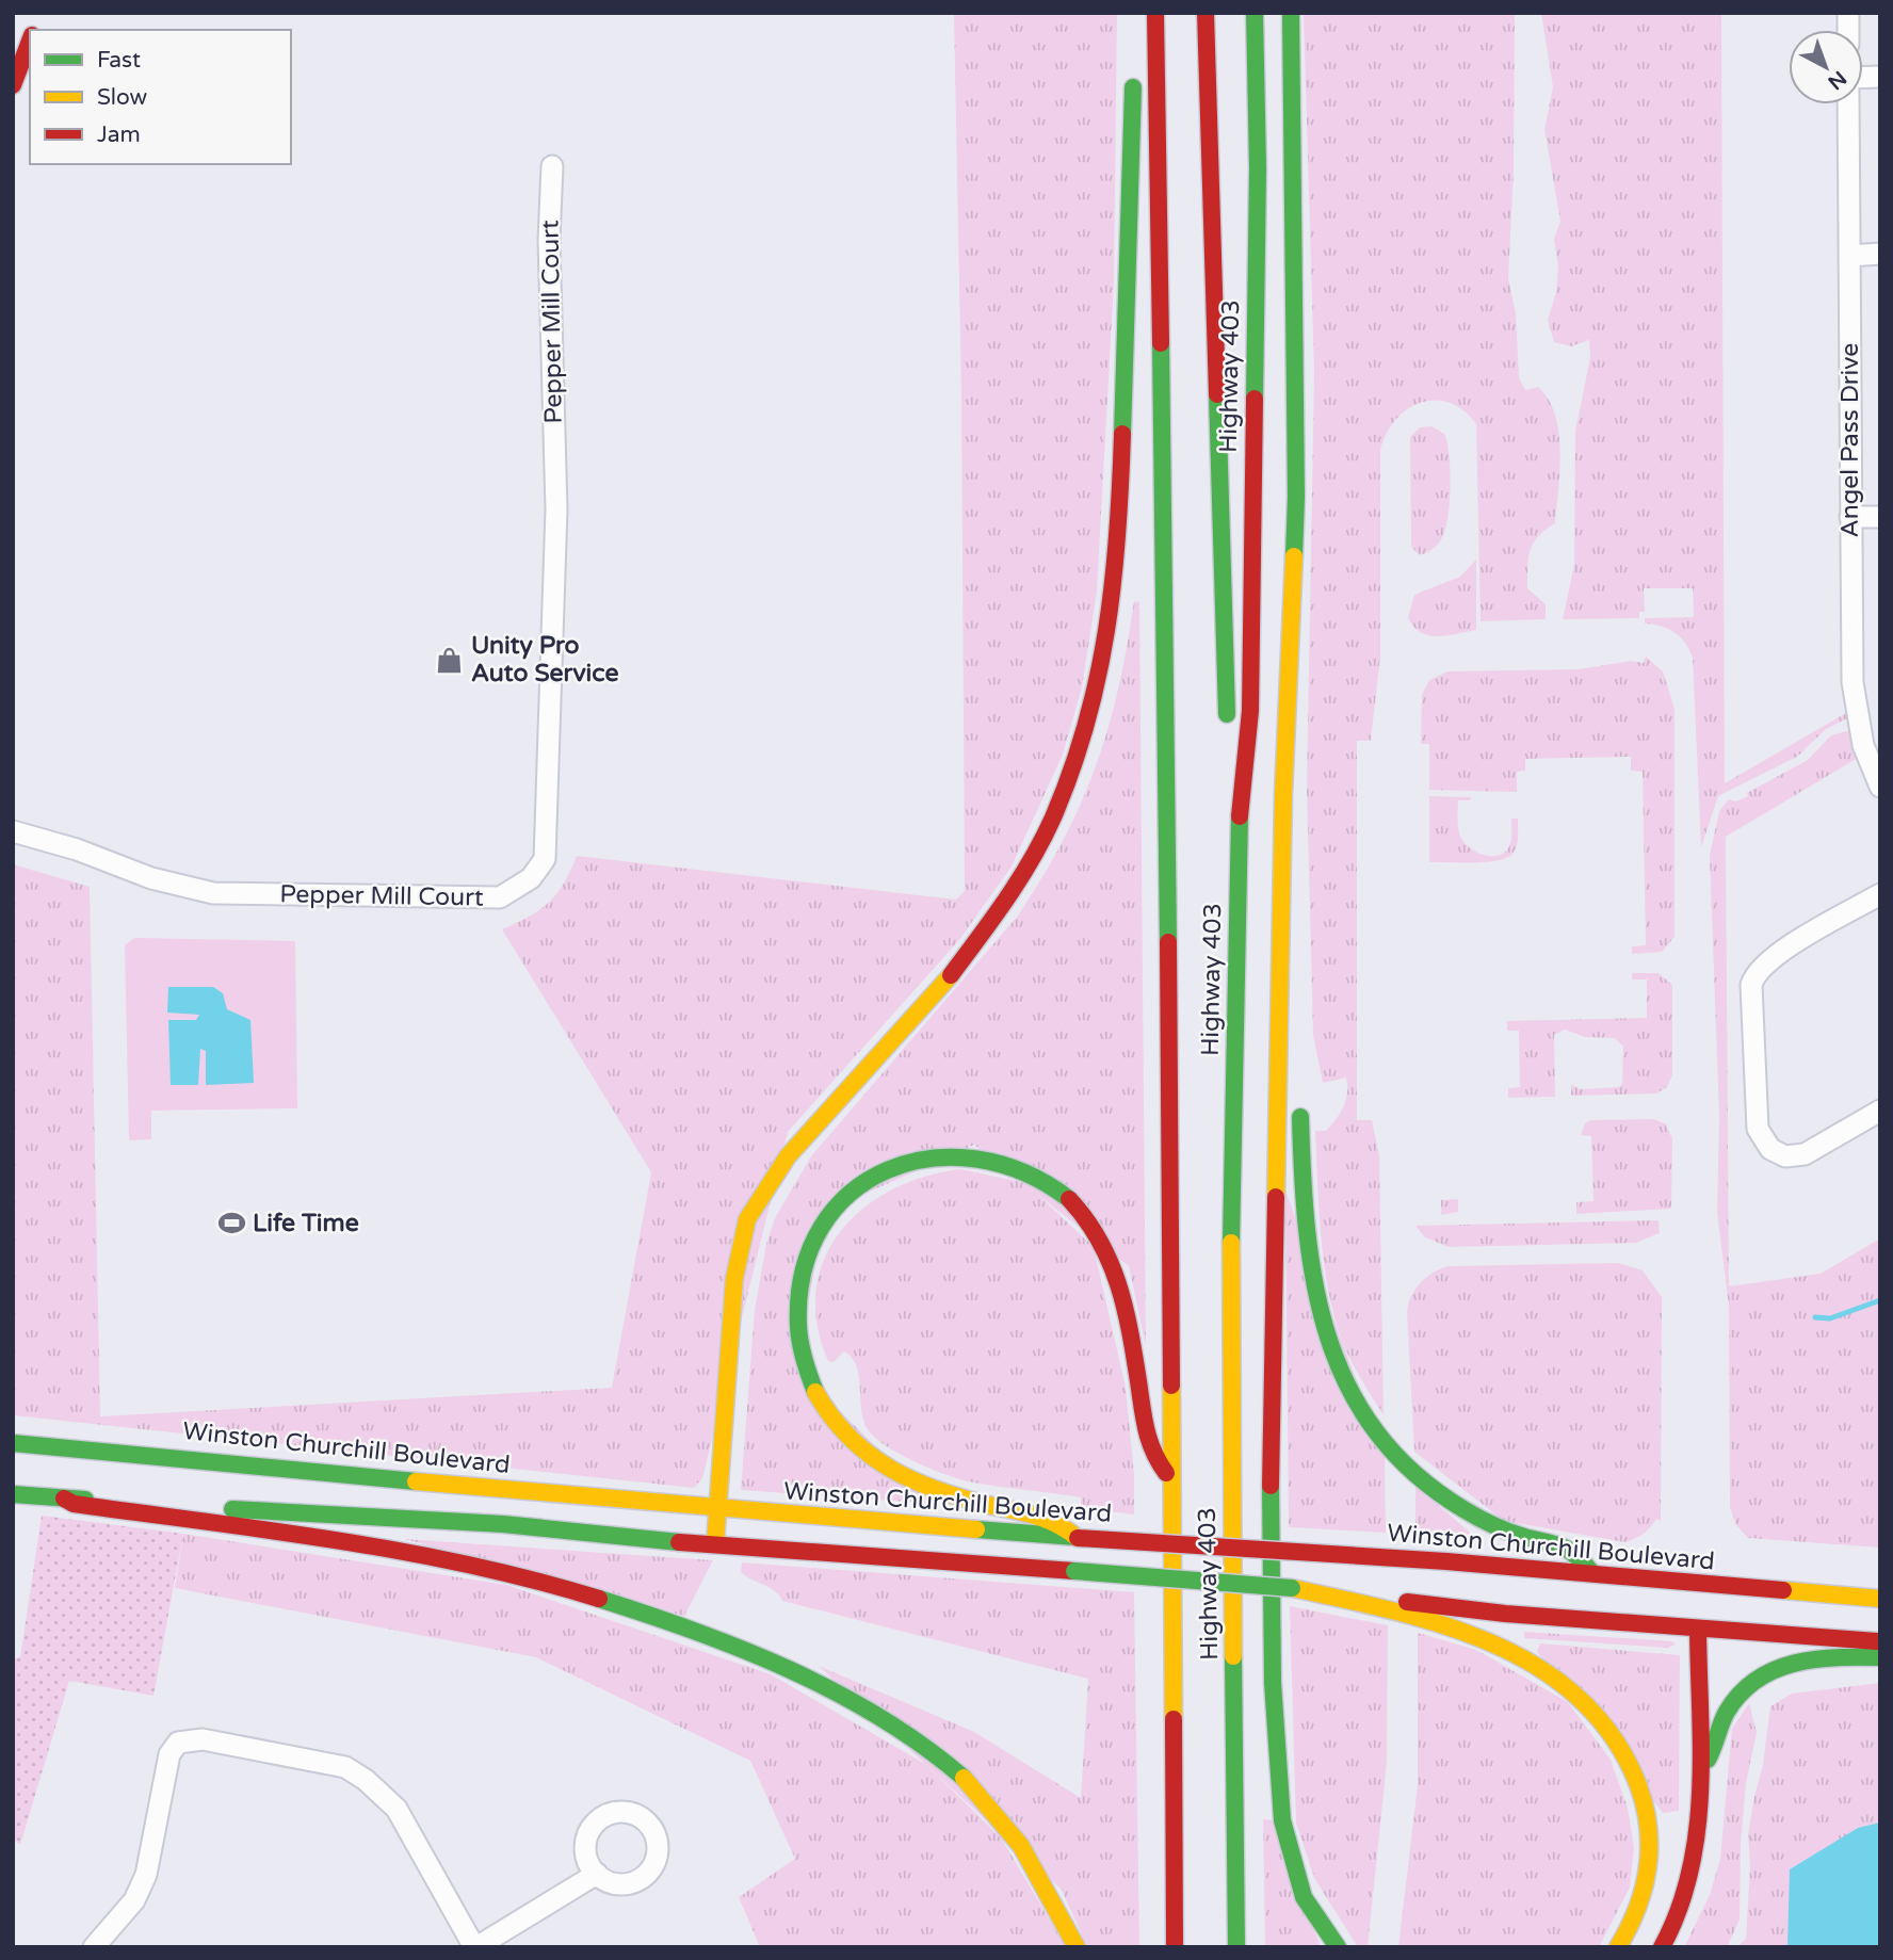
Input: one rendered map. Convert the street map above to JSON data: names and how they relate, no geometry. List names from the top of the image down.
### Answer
{
  "streets": {
    "main road": ["Highway 403", "Winston Churchill Boulevard"],
    "street": ["Pepper Mill Court", "Angel Pass Drive"]
  },
  "places": {
    "shop": ["Unity Pro Auto Service"],
    "sports": ["Life Time"]
  },
  "legend": ["Fast", "Slow", "Jam"],
  "north": "bottom right"
}
